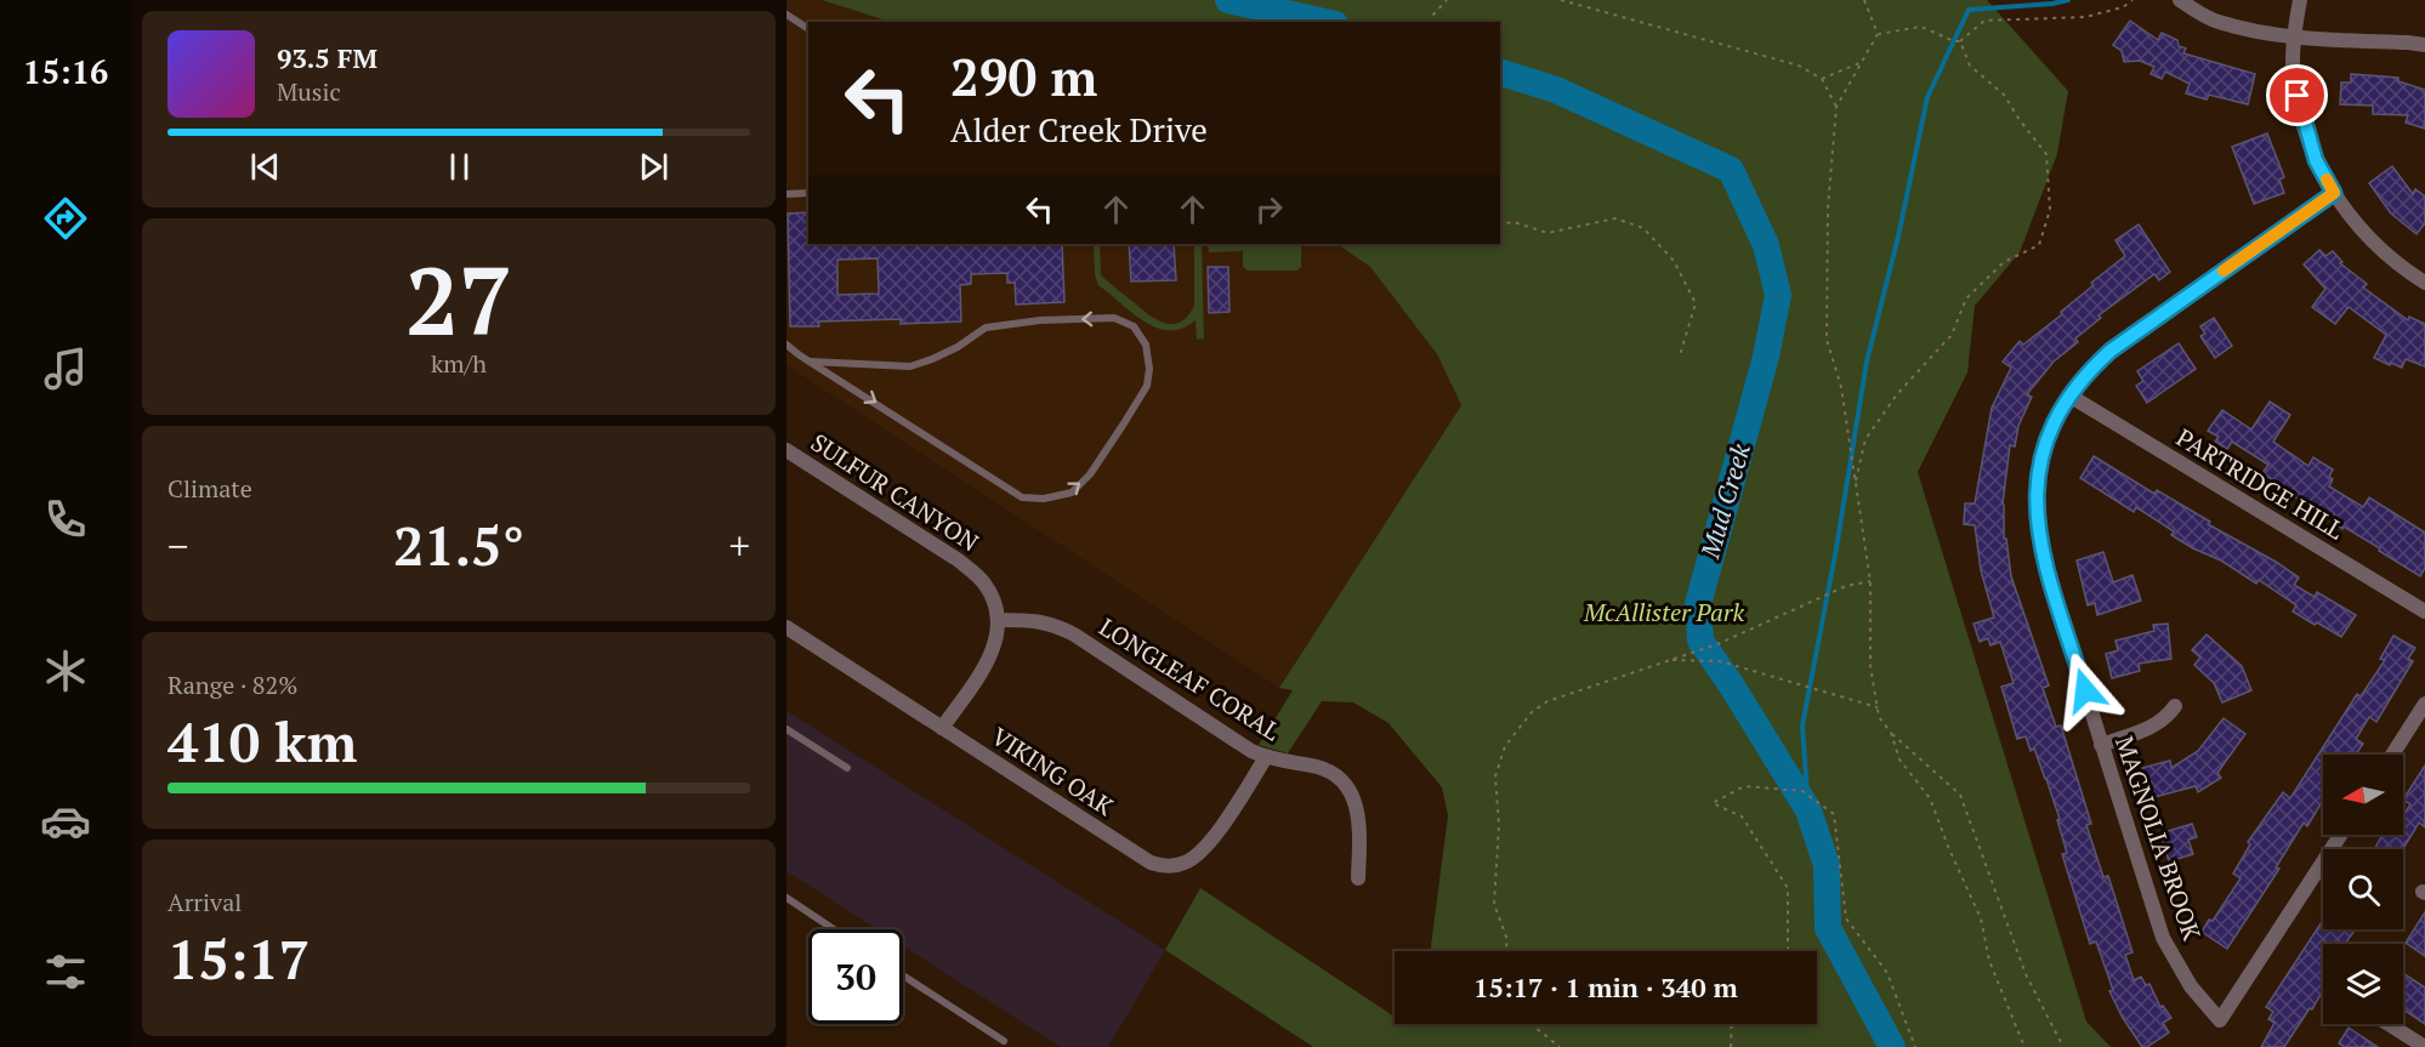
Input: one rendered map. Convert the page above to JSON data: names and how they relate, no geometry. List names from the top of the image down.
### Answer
{
  "streets": {
    "street": [
      "PARTRIDGE HILL",
      "SULFUR CANYON",
      "LONGLEAF CORAL",
      "VIKING OAK",
      "MAGNOLIA BROOK"
    ]
  },
  "crossings": [
    ["PARTRIDGE HILL", "MAGNOLIA BROOK"],
    ["SULFUR CANYON", "LONGLEAF CORAL"],
    ["SULFUR CANYON", "VIKING OAK"],
    ["LONGLEAF CORAL", "VIKING OAK"]
  ],
  "water": ["Mud Creek"],
  "parks": ["McAllister Park"],
  "north": "left",
  "page": {
    "tabs": "15:16",
    "turn": ["290 m", "Alder Creek Drive"],
    "song": ["93.5 FM", "Music"],
    "tile": [
      ["27", "km/h"],
      "Climate",
      ["Range · 82%", "410 km"],
      ["Arrival", "15:17"]
    ],
    "heat": ["−", "21.5°", "+"],
    "limit": "30",
    "trip": "15:17 · 1 min · 340 m"
  }
}
